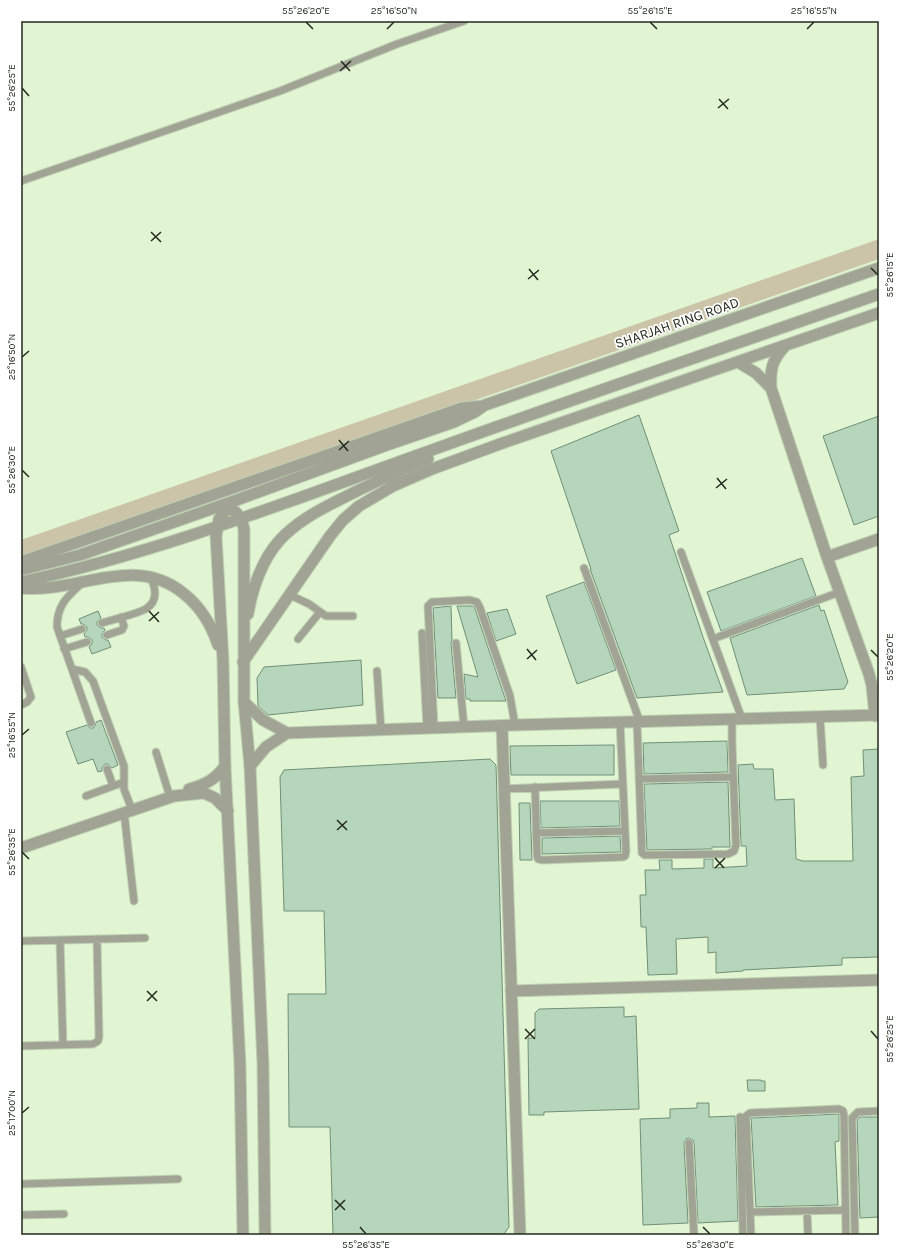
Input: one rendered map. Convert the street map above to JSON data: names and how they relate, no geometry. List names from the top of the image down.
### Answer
{
  "streets": {
    "street": ["SHARJAH RING ROAD"]
  },
  "coordinates": [
    "55°26'20\"E",
    "25°16'50\"N",
    "55°26'15\"E",
    "25°16'55\"N",
    "55°26'25\"E",
    "55°26'30\"E",
    "55°26'35\"E",
    "25°17'00\"N"
  ]
}
